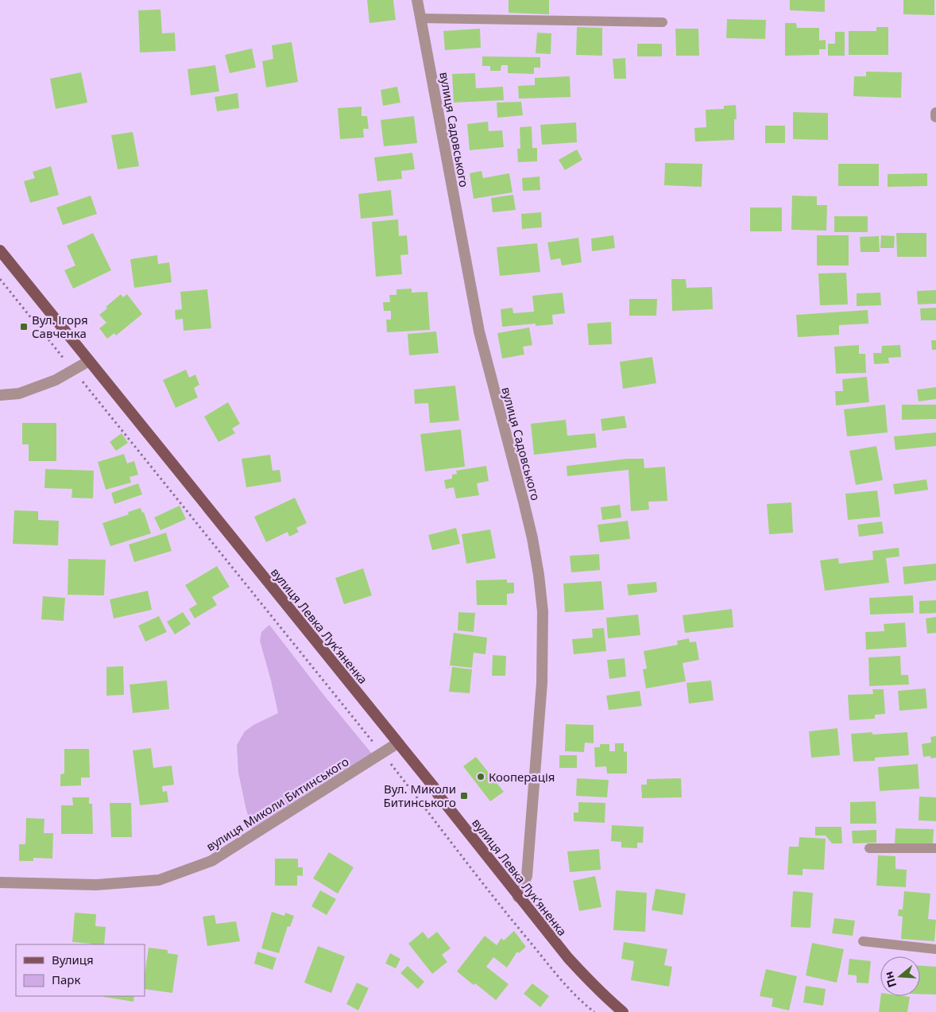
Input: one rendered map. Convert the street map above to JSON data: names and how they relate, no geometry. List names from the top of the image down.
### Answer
{
  "streets": {
    "main road": ["вулиця Левка Лукʼяненка"],
    "street": ["вулиця Садовського", "вулиця Миколи Битинського"]
  },
  "crossings": [
    ["вулиця Садовського", "вулиця Левка Лукʼяненка"],
    ["вулиця Левка Лукʼяненка", "вулиця Миколи Битинського"]
  ],
  "places": {
    "transit": ["Вул. Ігоря Савченка", "Вул. Миколи Битинського"],
    "other": ["Кооперація"]
  },
  "legend": ["Вулиця", "Парк"],
  "north": "left"
}
